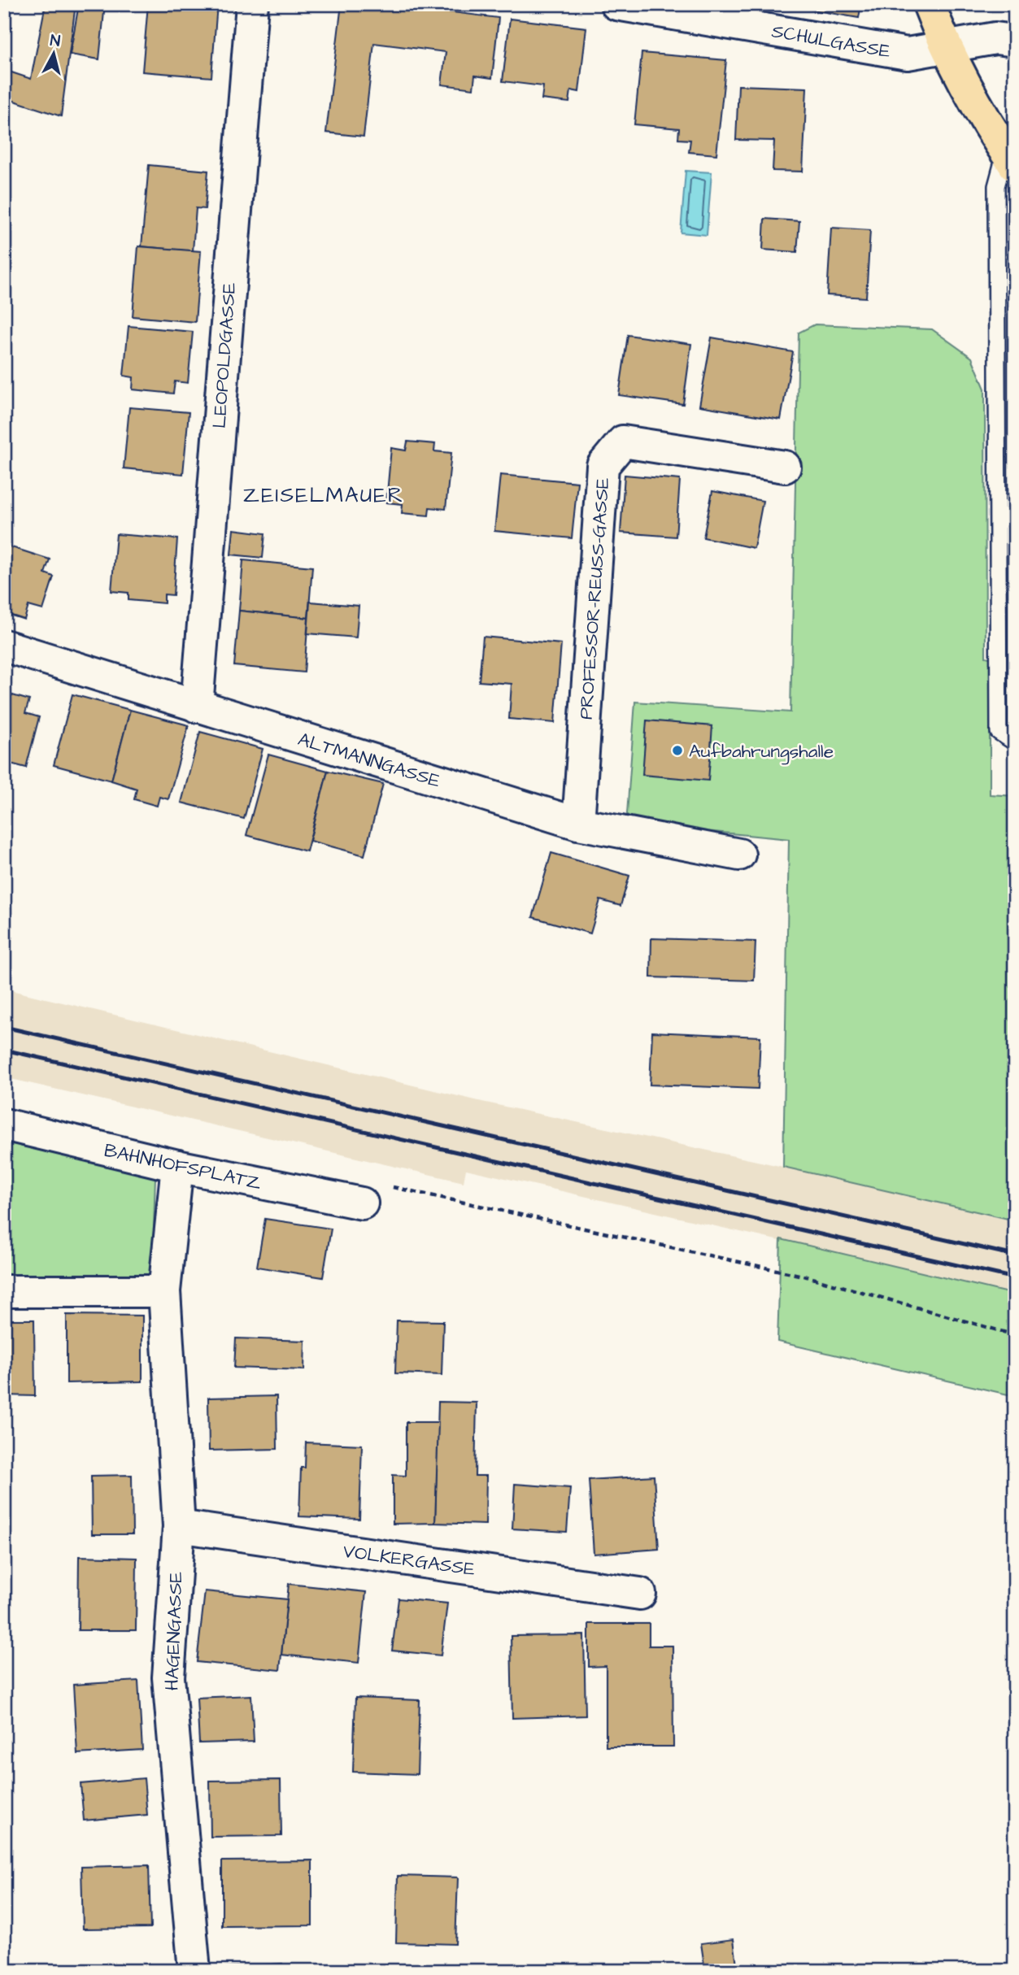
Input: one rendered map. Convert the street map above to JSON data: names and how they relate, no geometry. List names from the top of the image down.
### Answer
{
  "streets": {
    "street": [
      "SCHULGASSE",
      "LEOPOLDGASSE",
      "PROFESSOR-REUSS-GASSE",
      "ALTMANNGASSE",
      "BAHNHOFSPLATZ",
      "VOLKERGASSE",
      "HAGENGASSE"
    ]
  },
  "crossings": [
    ["LEOPOLDGASSE", "ALTMANNGASSE"],
    ["PROFESSOR-REUSS-GASSE", "ALTMANNGASSE"],
    ["BAHNHOFSPLATZ", "HAGENGASSE"],
    ["VOLKERGASSE", "HAGENGASSE"]
  ],
  "districts": ["ZEISELMAUER"],
  "places": ["Aufbahrungshalle"],
  "north": "top"
}
